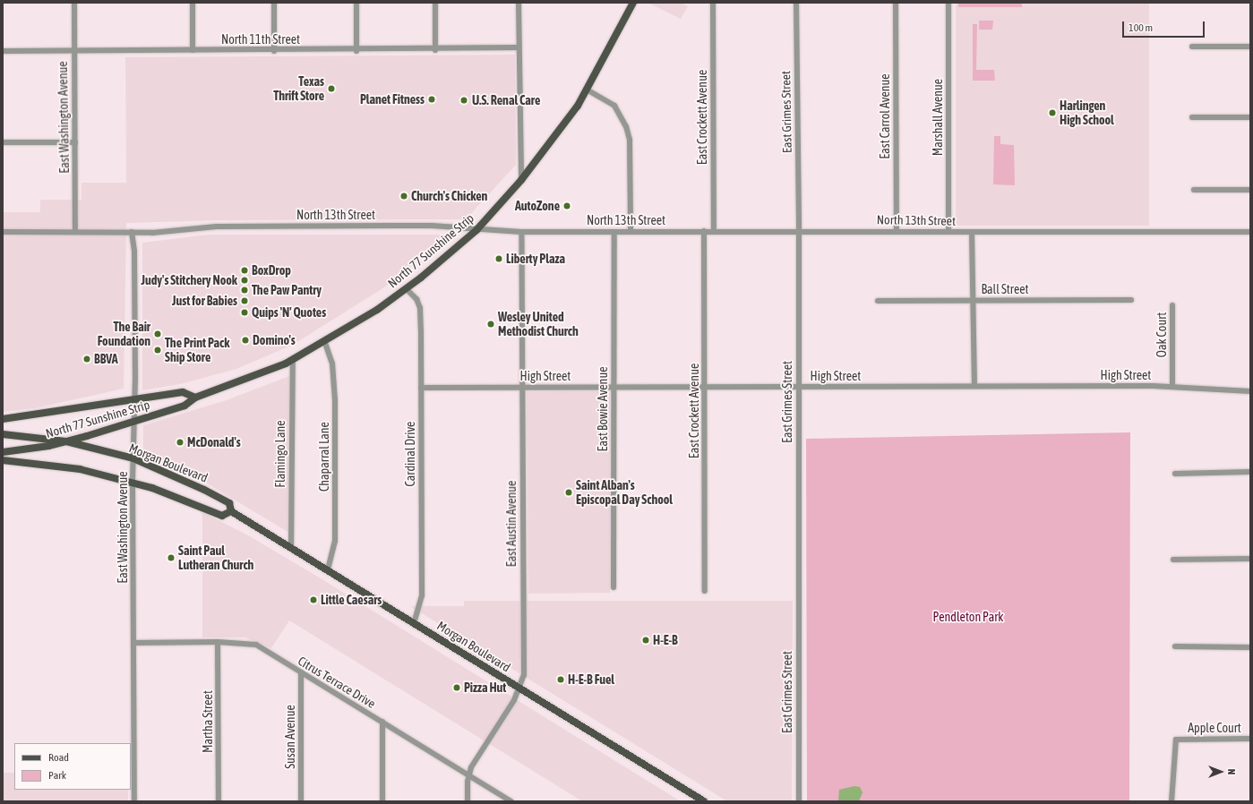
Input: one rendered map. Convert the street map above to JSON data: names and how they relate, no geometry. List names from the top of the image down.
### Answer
{
  "streets": {
    "main road": ["North 77 Sunshine Strip", "Morgan Boulevard"],
    "street": [
      "North 11th Street",
      "East Grimes Street",
      "East Carrol Avenue",
      "East Washington Avenue",
      "East Crockett Avenue",
      "Marshall Avenue",
      "North 13th Street",
      "Ball Street",
      "Oak Court",
      "High Street",
      "East Bowie Avenue",
      "Flamingo Lane",
      "Cardinal Drive",
      "Chaparral Lane",
      "East Austin Avenue",
      "Citrus Terrace Drive",
      "Martha Street",
      "Apple Court",
      "Susan Avenue"
    ]
  },
  "crossings": [
    ["North 11th Street", "East Washington Avenue"],
    ["East Grimes Street", "North 13th Street"],
    ["East Grimes Street", "High Street"],
    ["East Carrol Avenue", "North 13th Street"],
    ["East Washington Avenue", "North 13th Street"],
    ["East Washington Avenue", "North 77 Sunshine Strip"],
    ["East Washington Avenue", "Morgan Boulevard"],
    ["East Washington Avenue", "Citrus Terrace Drive"],
    ["East Crockett Avenue", "North 13th Street"],
    ["East Crockett Avenue", "High Street"],
    ["Marshall Avenue", "North 13th Street"],
    ["North 13th Street", "North 77 Sunshine Strip"],
    ["North 13th Street", "East Bowie Avenue"],
    ["North 13th Street", "East Austin Avenue"],
    ["North 77 Sunshine Strip", "Flamingo Lane"],
    ["North 77 Sunshine Strip", "Cardinal Drive"],
    ["North 77 Sunshine Strip", "Chaparral Lane"],
    ["North 77 Sunshine Strip", "Morgan Boulevard"],
    ["Oak Court", "High Street"],
    ["High Street", "East Bowie Avenue"],
    ["High Street", "Cardinal Drive"],
    ["High Street", "East Austin Avenue"],
    ["Flamingo Lane", "Morgan Boulevard"],
    ["Cardinal Drive", "Morgan Boulevard"],
    ["Chaparral Lane", "Morgan Boulevard"],
    ["Morgan Boulevard", "East Austin Avenue"],
    ["East Austin Avenue", "Citrus Terrace Drive"],
    ["Citrus Terrace Drive", "Martha Street"],
    ["Citrus Terrace Drive", "Susan Avenue"]
  ],
  "parks": ["Pendleton Park"],
  "places": [
    "Texas Thrift Store",
    "Planet Fitness",
    "U.S. Renal Care",
    "Harlingen High School",
    "Church's Chicken",
    "AutoZone",
    "Liberty Plaza",
    "BoxDrop",
    "Judy's Stitchery Nook",
    "The Paw Pantry",
    "Just for Babies",
    "Quips 'N' Quotes",
    "Wesley United Methodist Church",
    "The Bair Foundation",
    "Domino's",
    "The Print Pack Ship Store",
    "BBVA",
    "McDonald's",
    "Saint Alban's Episcopal Day School",
    "Saint Paul Lutheran Church",
    "Little Caesars",
    "H-E-B",
    "H-E-B Fuel",
    "Pizza Hut"
  ],
  "legend": ["Road", "Park"],
  "scale_bar": "100 m",
  "north": "right"
}
